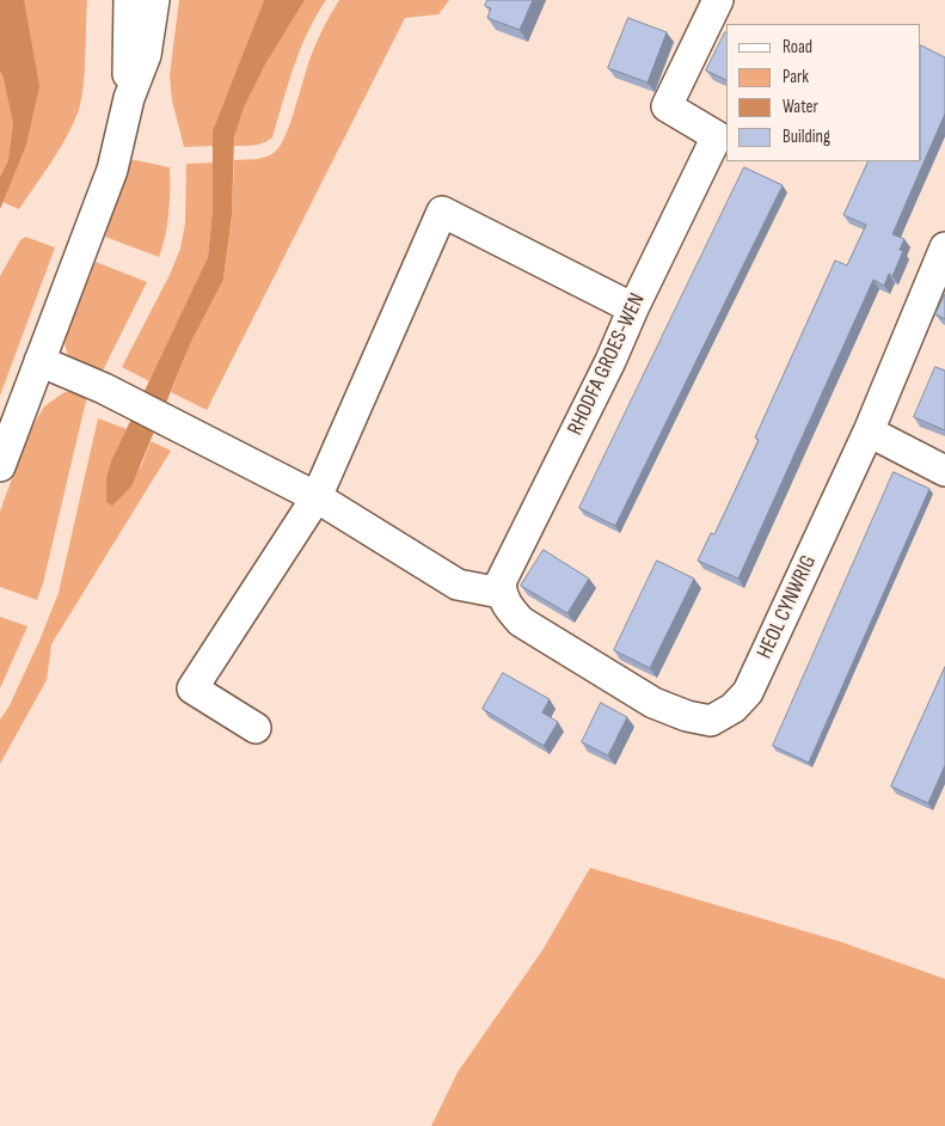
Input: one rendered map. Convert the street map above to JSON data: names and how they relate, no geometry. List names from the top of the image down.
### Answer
{
  "streets": {
    "street": ["RHODFA GROES-WEN", "HEOL CYNWRIG"]
  },
  "crossings": [
    ["RHODFA GROES-WEN", "HEOL CYNWRIG"]
  ],
  "legend": [
    "Road",
    "Park",
    "Water",
    "Building"
  ]
}
